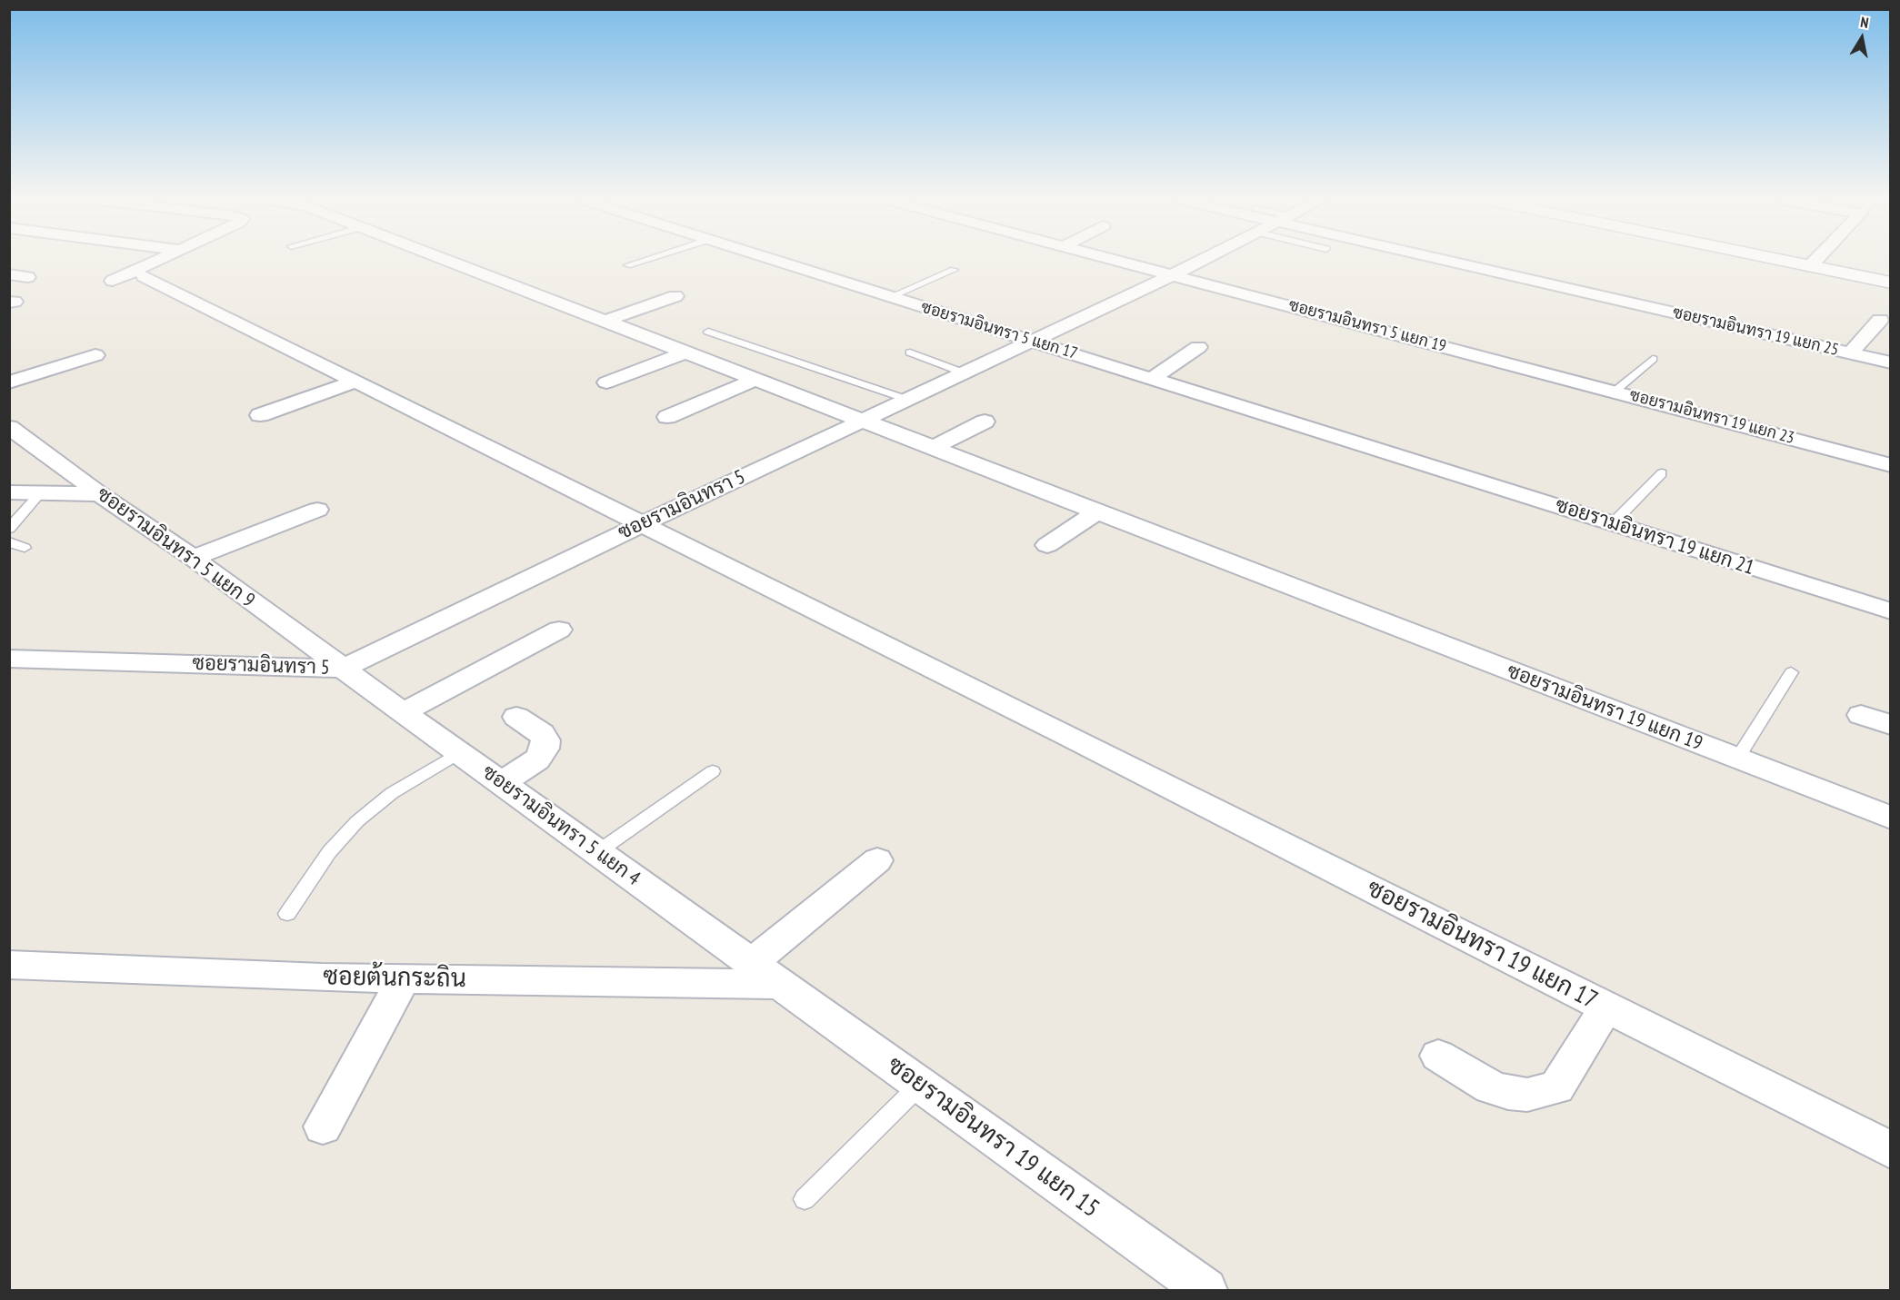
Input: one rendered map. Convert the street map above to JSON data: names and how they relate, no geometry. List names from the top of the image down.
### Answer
{
  "streets": {
    "street": [
      "ซอยรามอินทรา 5 แยก 19",
      "ซอยรามอินทรา 5 แยก 17",
      "ซอยรามอินทรา 19 แยก 25",
      "ซอยรามอินทรา 19 แยก 23",
      "ซอยรามอินทรา 5",
      "ซอยรามอินทรา 19 แยก 21",
      "ซอยรามอินทรา 5 แยก 9",
      "ซอยรามอินทรา 19 แยก 19",
      "ซอยรามอินทรา 5 แยก 4",
      "ซอยรามอินทรา 19 แยก 17",
      "ซอยต้นกระถิน",
      "ซอยรามอินทรา 19 แยก 15"
    ]
  },
  "crossings": [
    ["ซอยรามอินทรา 5 แยก 19", "ซอยรามอินทรา 19 แยก 23"],
    ["ซอยรามอินทรา 5 แยก 19", "ซอยรามอินทรา 5"],
    ["ซอยรามอินทรา 5 แยก 17", "ซอยรามอินทรา 5"],
    ["ซอยรามอินทรา 5 แยก 17", "ซอยรามอินทรา 19 แยก 21"],
    ["ซอยรามอินทรา 5", "ซอยรามอินทรา 5 แยก 9"],
    ["ซอยรามอินทรา 5", "ซอยรามอินทรา 19 แยก 19"],
    ["ซอยรามอินทรา 5", "ซอยรามอินทรา 5 แยก 4"],
    ["ซอยรามอินทรา 5", "ซอยรามอินทรา 19 แยก 17"],
    ["ซอยรามอินทรา 5 แยก 9", "ซอยรามอินทรา 5 แยก 4"],
    ["ซอยรามอินทรา 5 แยก 4", "ซอยต้นกระถิน"],
    ["ซอยรามอินทรา 5 แยก 4", "ซอยรามอินทรา 19 แยก 15"],
    ["ซอยต้นกระถิน", "ซอยรามอินทรา 19 แยก 15"]
  ],
  "north": "top"
}
